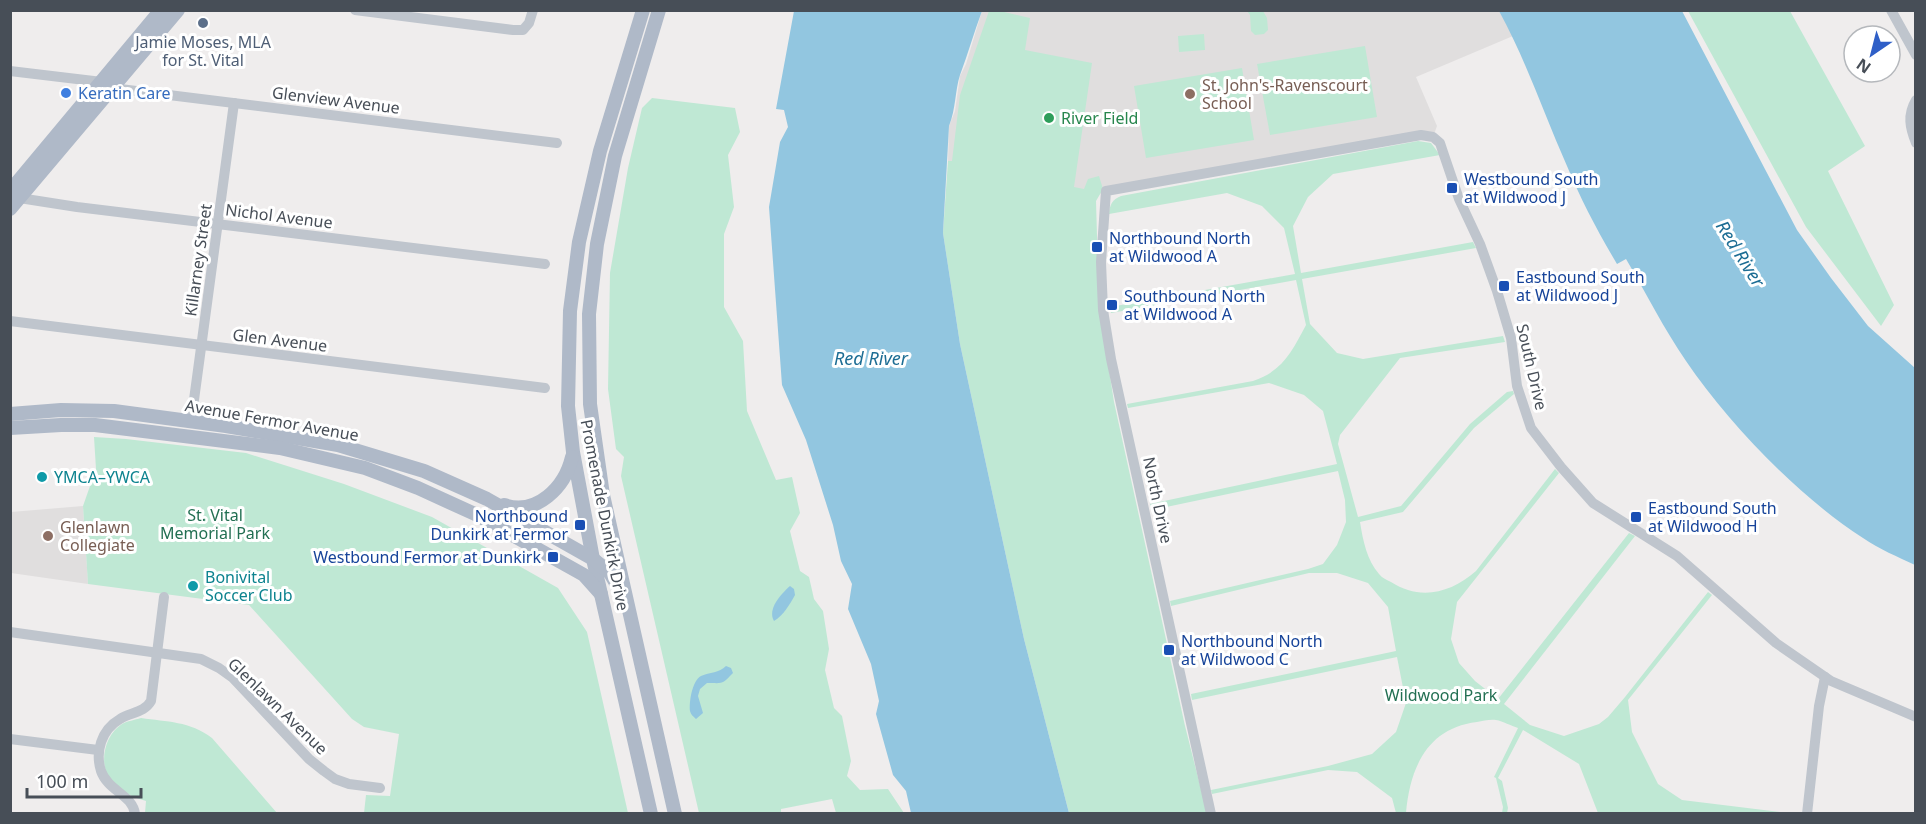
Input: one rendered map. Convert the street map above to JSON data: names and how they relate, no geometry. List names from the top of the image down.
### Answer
{
  "streets": {
    "main road": ["Avenue Fermor Avenue", "Promenade Dunkirk Drive"],
    "street": [
      "Glenview Avenue",
      "Nichol Avenue",
      "Killarney Street",
      "Glen Avenue",
      "South Drive",
      "North Drive",
      "Glenlawn Avenue"
    ]
  },
  "crossings": [
    ["Glenview Avenue", "Killarney Street"],
    ["Nichol Avenue", "Killarney Street"],
    ["Killarney Street", "Glen Avenue"],
    ["Killarney Street", "Avenue Fermor Avenue"],
    ["South Drive", "North Drive"],
    ["Avenue Fermor Avenue", "Promenade Dunkirk Drive"]
  ],
  "water": ["Red River"],
  "parks": ["St. Vital Memorial Park", "Wildwood Park"],
  "places": {
    "other": [
      "Jamie Moses, MLA for St. Vital",
      "Keratin Care",
      "St. John's-Ravenscourt School",
      "River Field",
      "YMCA–YWCA",
      "Glenlawn Collegiate",
      "Bonivital Soccer Club"
    ],
    "transit": [
      "Westbound South at Wildwood J",
      "Northbound North at Wildwood A",
      "Eastbound South at Wildwood J",
      "Southbound North at Wildwood A",
      "Eastbound South at Wildwood H",
      "Northbound Dunkirk at Fermor",
      "Westbound Fermor at Dunkirk",
      "Northbound North at Wildwood C"
    ]
  },
  "scale_bar": "100 m",
  "north": "bottom left"
}
